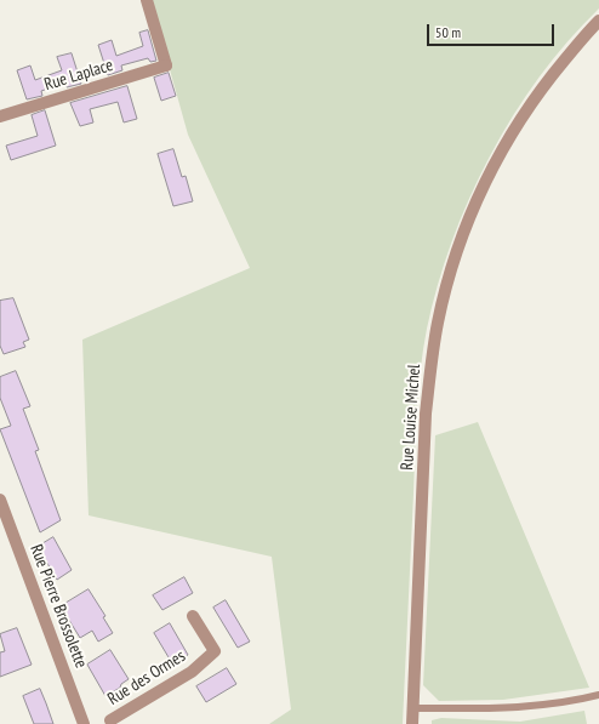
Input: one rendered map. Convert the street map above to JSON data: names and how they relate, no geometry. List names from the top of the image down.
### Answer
{
  "streets": {
    "street": [
      "Rue Laplace",
      "Rue Louise Michel",
      "Rue Pierre Brossolette",
      "Rue des Ormes"
    ]
  },
  "scale_bar": "50 m"
}
